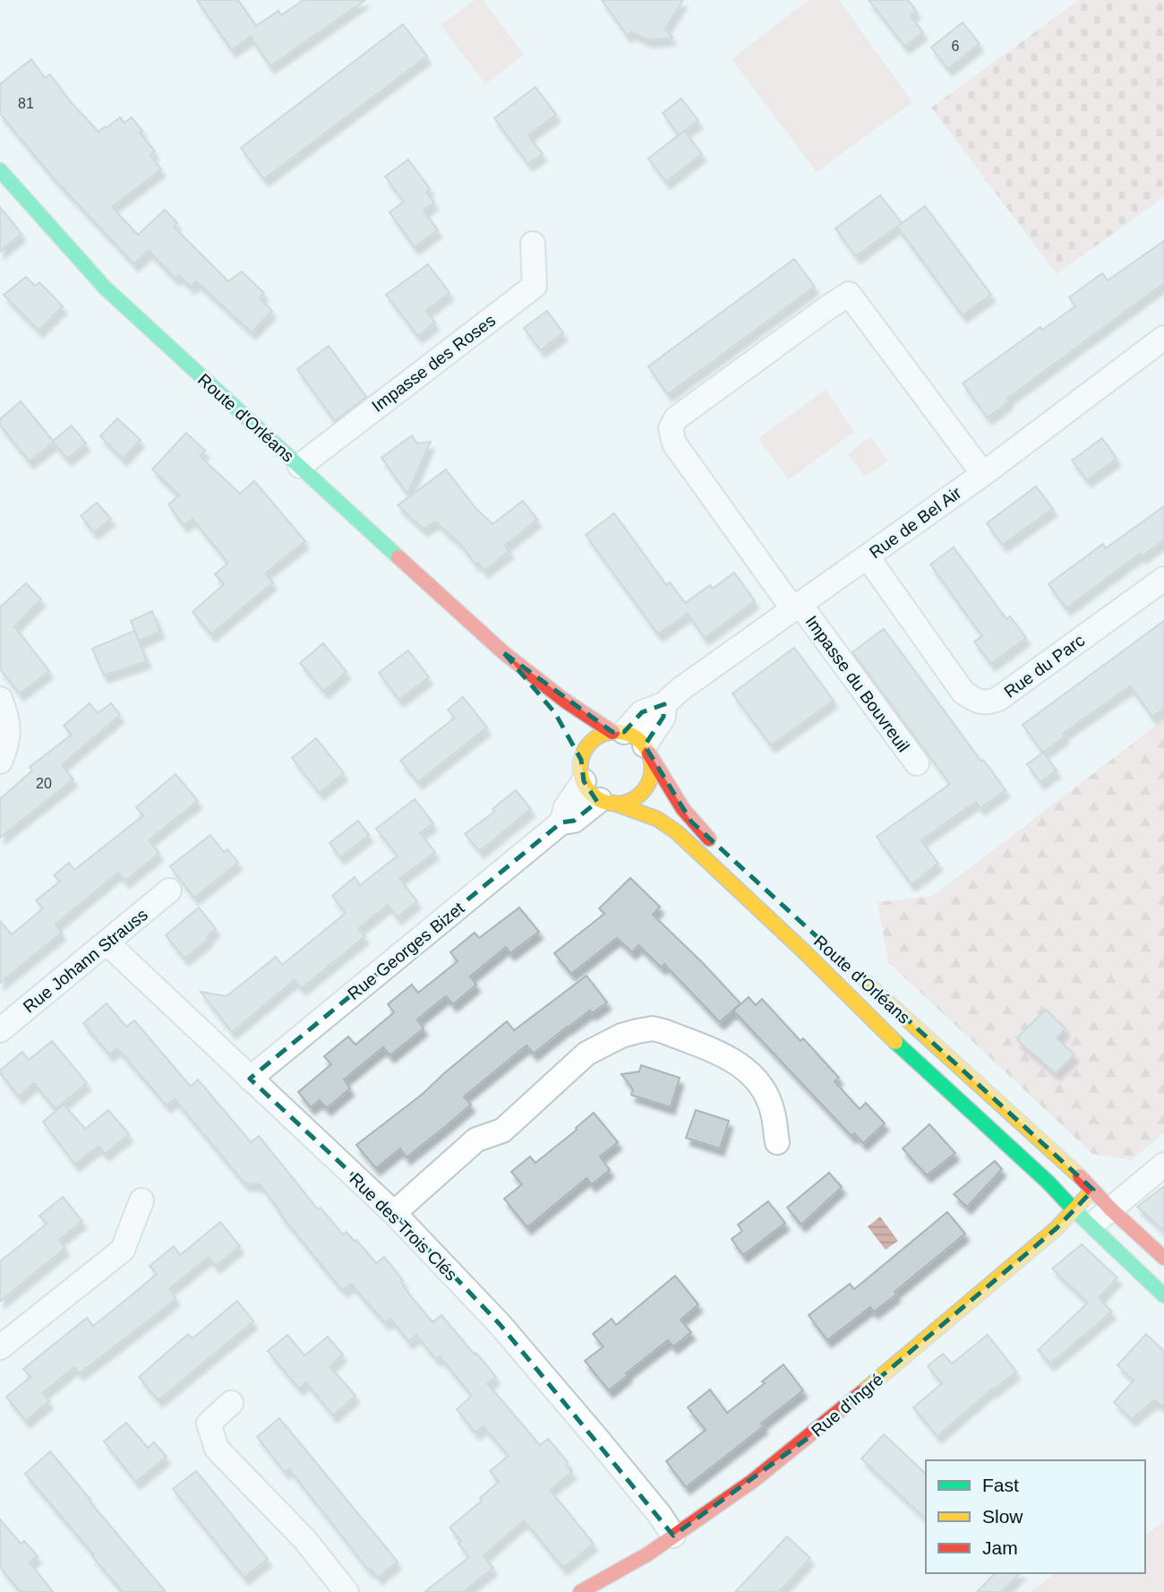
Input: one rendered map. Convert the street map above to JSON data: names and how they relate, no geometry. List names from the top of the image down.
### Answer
{
  "streets": {
    "main road": ["Route d'Orléans", "Rue d'Ingré"],
    "street": [
      "Impasse des Roses",
      "Rue de Bel Air",
      "Rue du Parc",
      "Impasse du Bouvreuil",
      "Rue Georges Bizet",
      "Rue Johann Strauss",
      "Rue des Trois Clés"
    ]
  },
  "crossings": [
    ["Impasse des Roses", "Route d'Orléans"],
    ["Route d'Orléans", "Rue de Bel Air"],
    ["Route d'Orléans", "Rue Georges Bizet"],
    ["Route d'Orléans", "Rue d'Ingré"],
    ["Rue de Bel Air", "Rue du Parc"],
    ["Rue de Bel Air", "Impasse du Bouvreuil"],
    ["Rue de Bel Air", "Rue Georges Bizet"],
    ["Rue Georges Bizet", "Rue des Trois Clés"],
    ["Rue Johann Strauss", "Rue des Trois Clés"],
    ["Rue des Trois Clés", "Rue d'Ingré"]
  ],
  "house_numbers": ["6", "81", "20"],
  "legend": ["Fast", "Slow", "Jam"]
}
